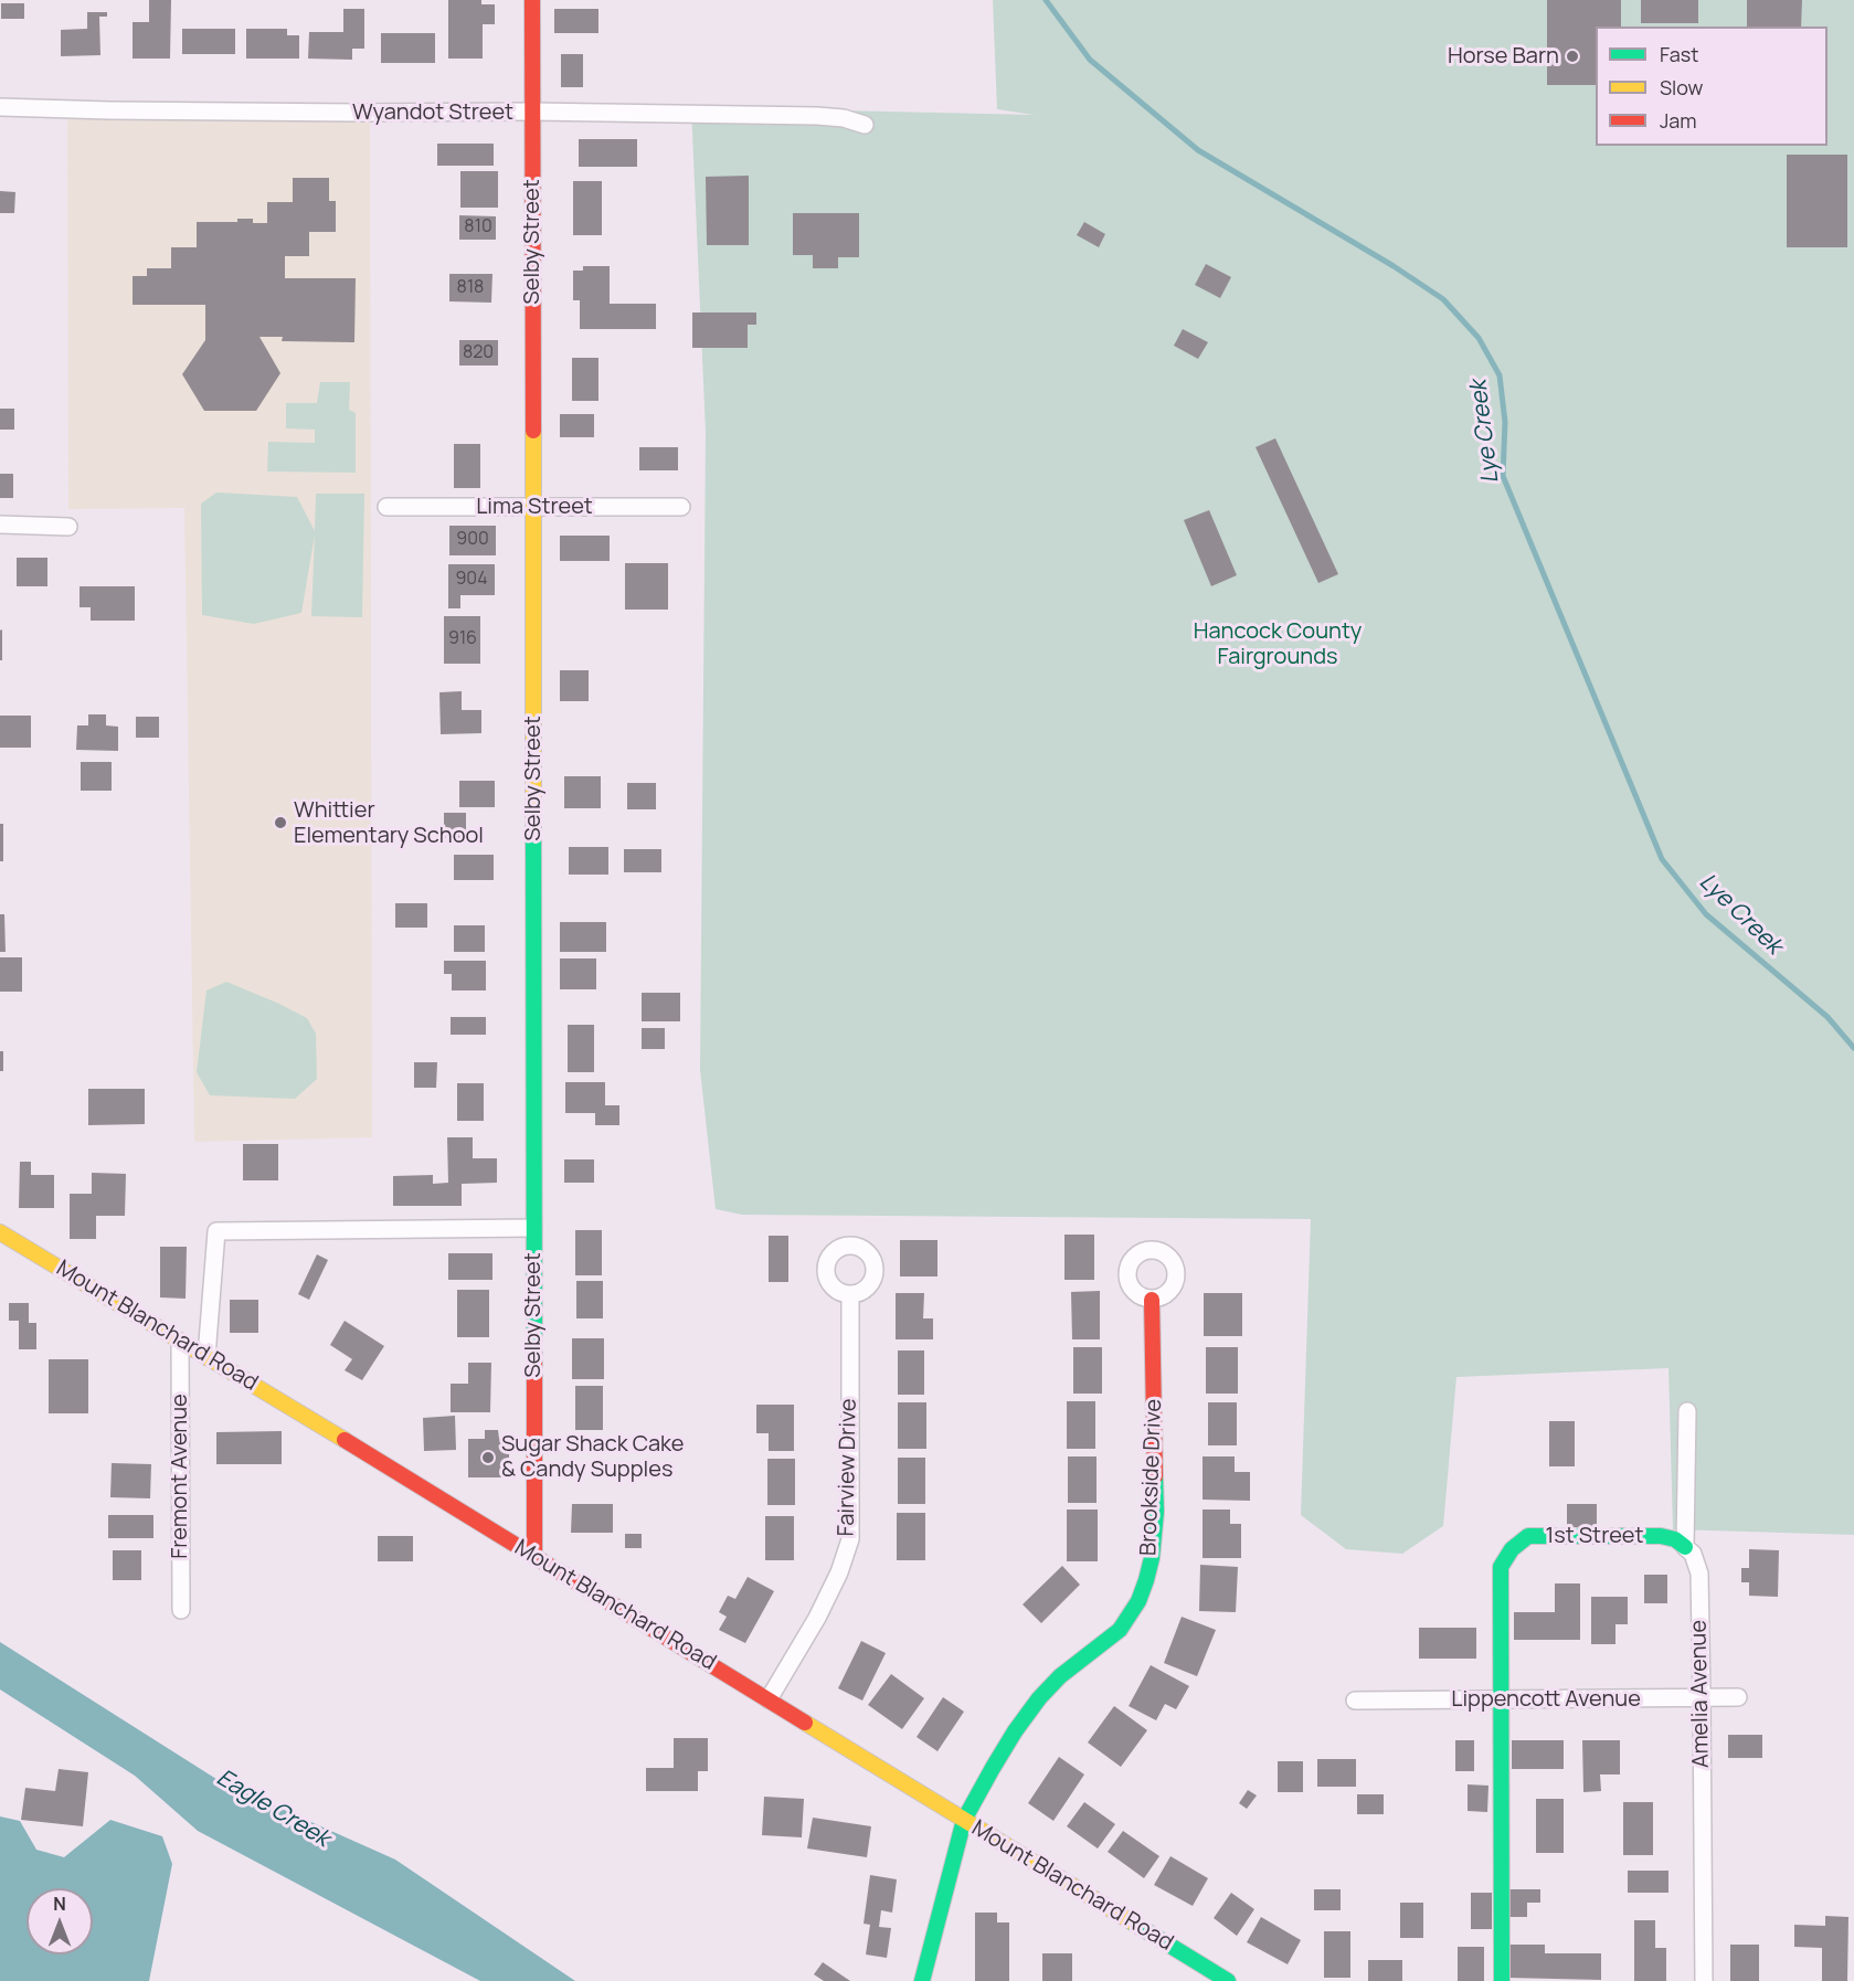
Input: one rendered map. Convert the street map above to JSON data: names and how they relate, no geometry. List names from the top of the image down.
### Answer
{
  "streets": {
    "street": [
      "Wyandot Street",
      "Selby Street",
      "Lima Street",
      "Mount Blanchard Road",
      "Fairview Drive",
      "Fremont Avenue",
      "Brookside Drive",
      "1st Street",
      "Amelia Avenue",
      "Lippencott Avenue"
    ]
  },
  "crossings": [
    ["Wyandot Street", "Selby Street"],
    ["Selby Street", "Lima Street"],
    ["Selby Street", "Mount Blanchard Road"],
    ["Mount Blanchard Road", "Fairview Drive"],
    ["Mount Blanchard Road", "Fremont Avenue"],
    ["Mount Blanchard Road", "Brookside Drive"],
    ["1st Street", "Amelia Avenue"],
    ["1st Street", "Lippencott Avenue"],
    ["Amelia Avenue", "Lippencott Avenue"]
  ],
  "water": ["Lye Creek", "Eagle Creek"],
  "parks": ["Hancock County Fairgrounds"],
  "places": ["Horse Barn", "Whittier Elementary School", "Sugar Shack Cake & Candy Supples"],
  "house_numbers": [
    "810",
    "818",
    "820",
    "900",
    "904",
    "916"
  ],
  "legend": ["Fast", "Slow", "Jam"],
  "north": "top"
}
